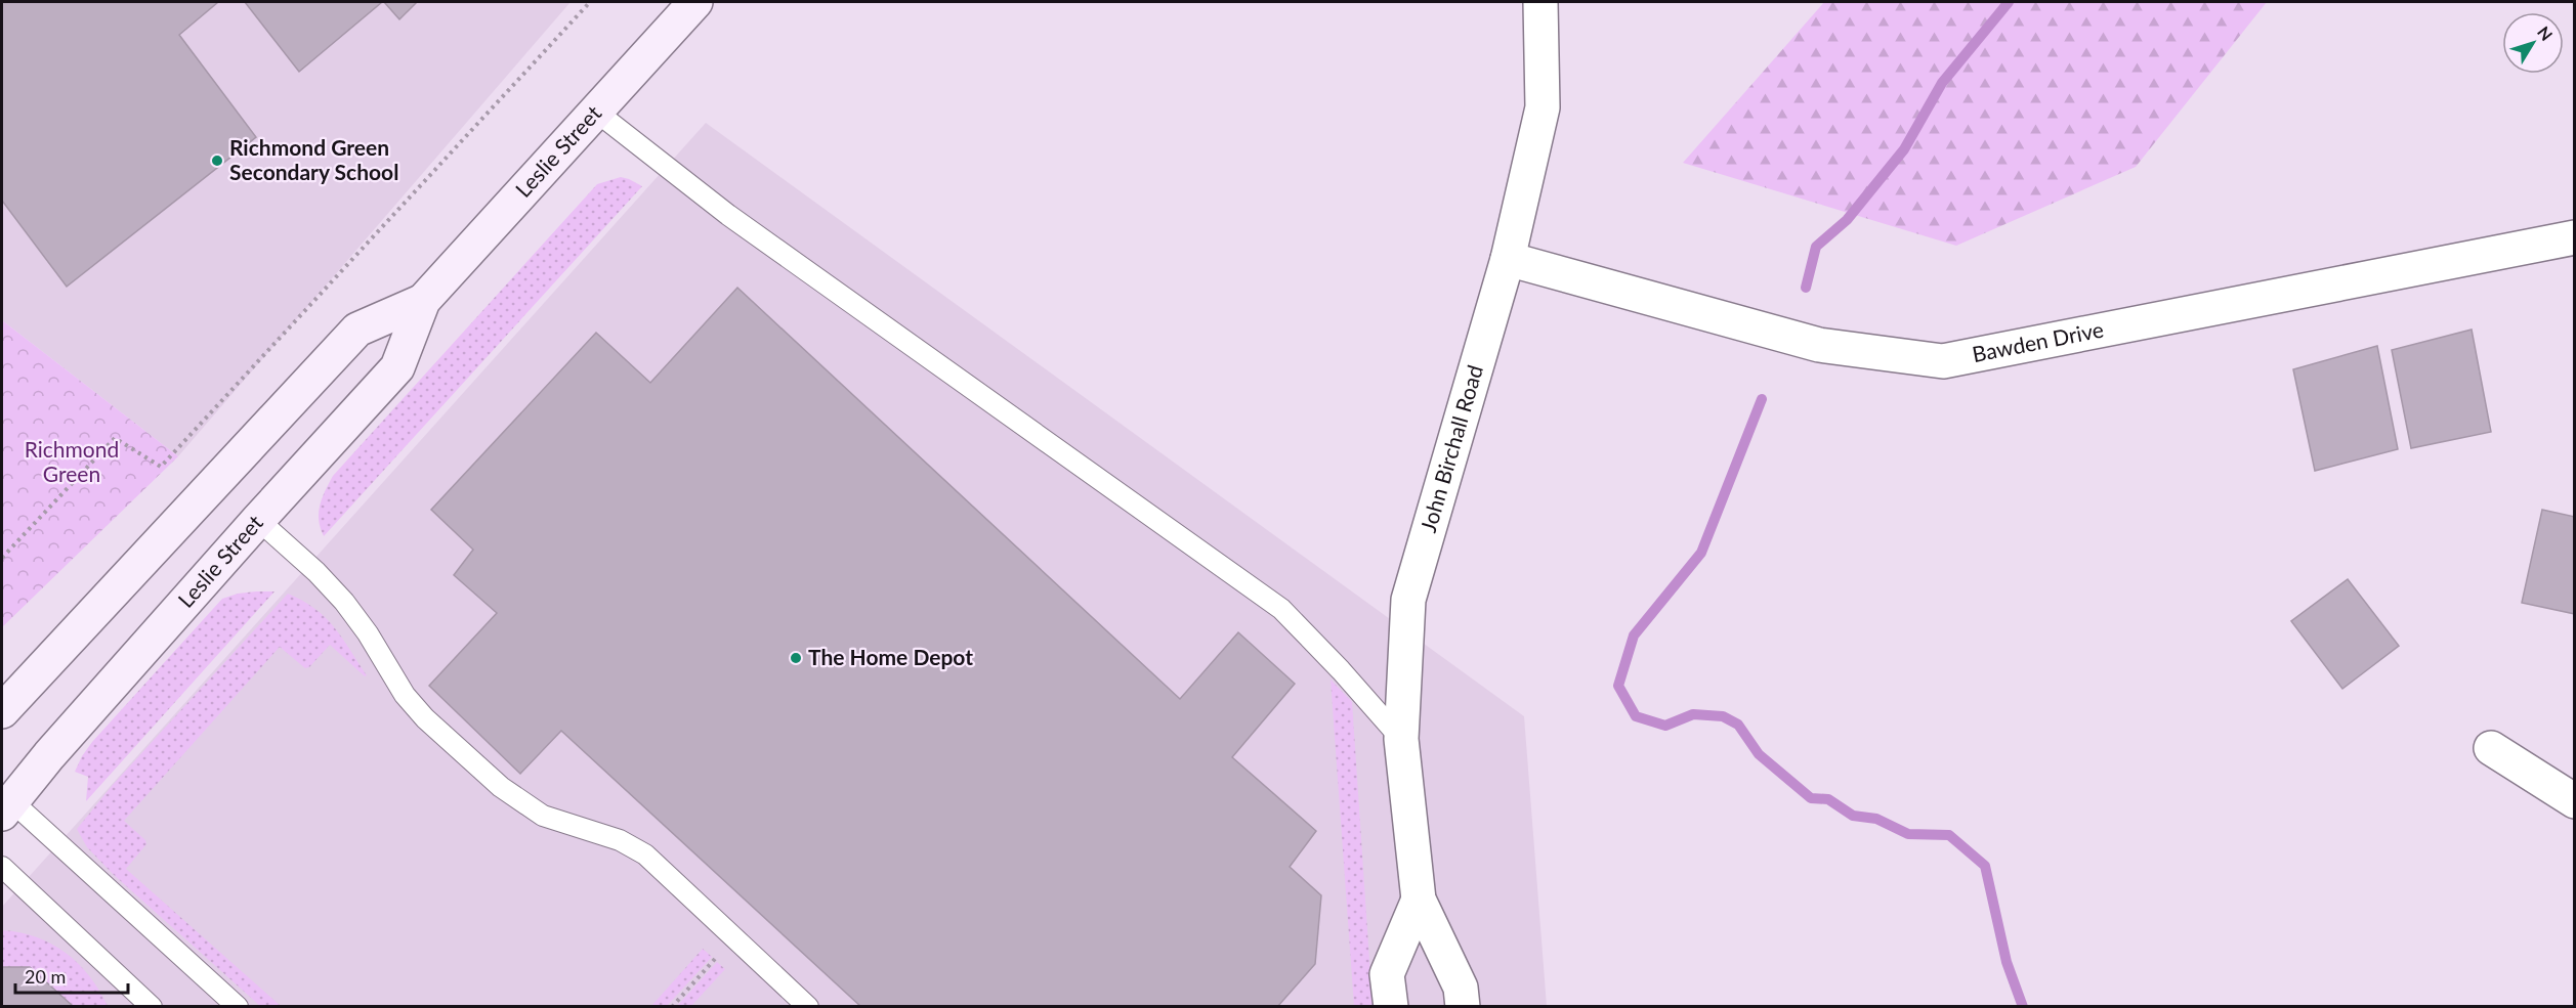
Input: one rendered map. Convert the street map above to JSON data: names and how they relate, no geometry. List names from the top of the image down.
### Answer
{
  "streets": {
    "main road": ["Leslie Street"],
    "street": ["Bawden Drive", "John Birchall Road"]
  },
  "crossings": [
    ["Bawden Drive", "John Birchall Road"]
  ],
  "parks": ["Richmond Green"],
  "places": ["Richmond Green Secondary School", "The Home Depot"],
  "scale_bar": "20 m",
  "north": "top right"
}
